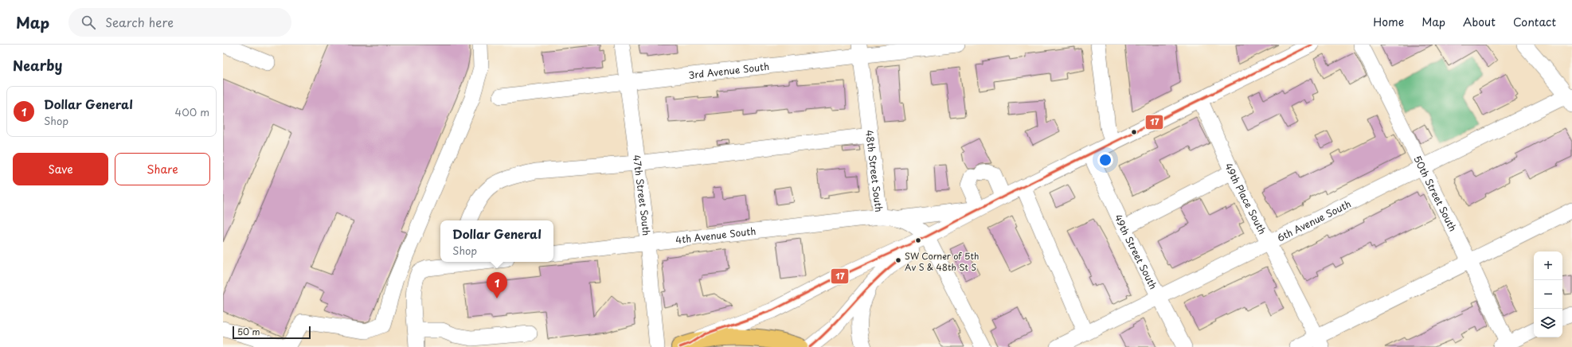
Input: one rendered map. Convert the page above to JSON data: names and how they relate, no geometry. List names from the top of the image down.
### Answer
{
  "streets": {
    "street": [
      "3rd Avenue South",
      "48th Street South",
      "50th Street South",
      "47th Street South",
      "49th Place South",
      "6th Avenue South",
      "4th Avenue South",
      "49th Street South"
    ]
  },
  "crossings": [
    ["3rd Avenue South", "48th Street South"],
    ["3rd Avenue South", "47th Street South"],
    ["48th Street South", "4th Avenue South"],
    ["50th Street South", "6th Avenue South"],
    ["47th Street South", "4th Avenue South"],
    ["49th Place South", "6th Avenue South"],
    ["6th Avenue South", "49th Street South"]
  ],
  "places": ["SW Corner of 5th Av S & 48th St S"],
  "lines": ["transit line 17"],
  "scale_bar": "50 m",
  "page": {
    "header": "Map",
    "search": "Search here",
    "nav": [
      "Home",
      "Map",
      "About",
      "Contact"
    ],
    "heading": "Nearby",
    "list": [
      {
        "mark": "1",
        "name": "Dollar General",
        "note": "Shop",
        "value": "400 m"
      }
    ],
    "buttons": ["Save", "Share"],
    "popup": ["Dollar General", "Shop"],
    "map_buttons": ["+", "−"],
    "pins": "1",
    "scale": "50 m"
  }
}
